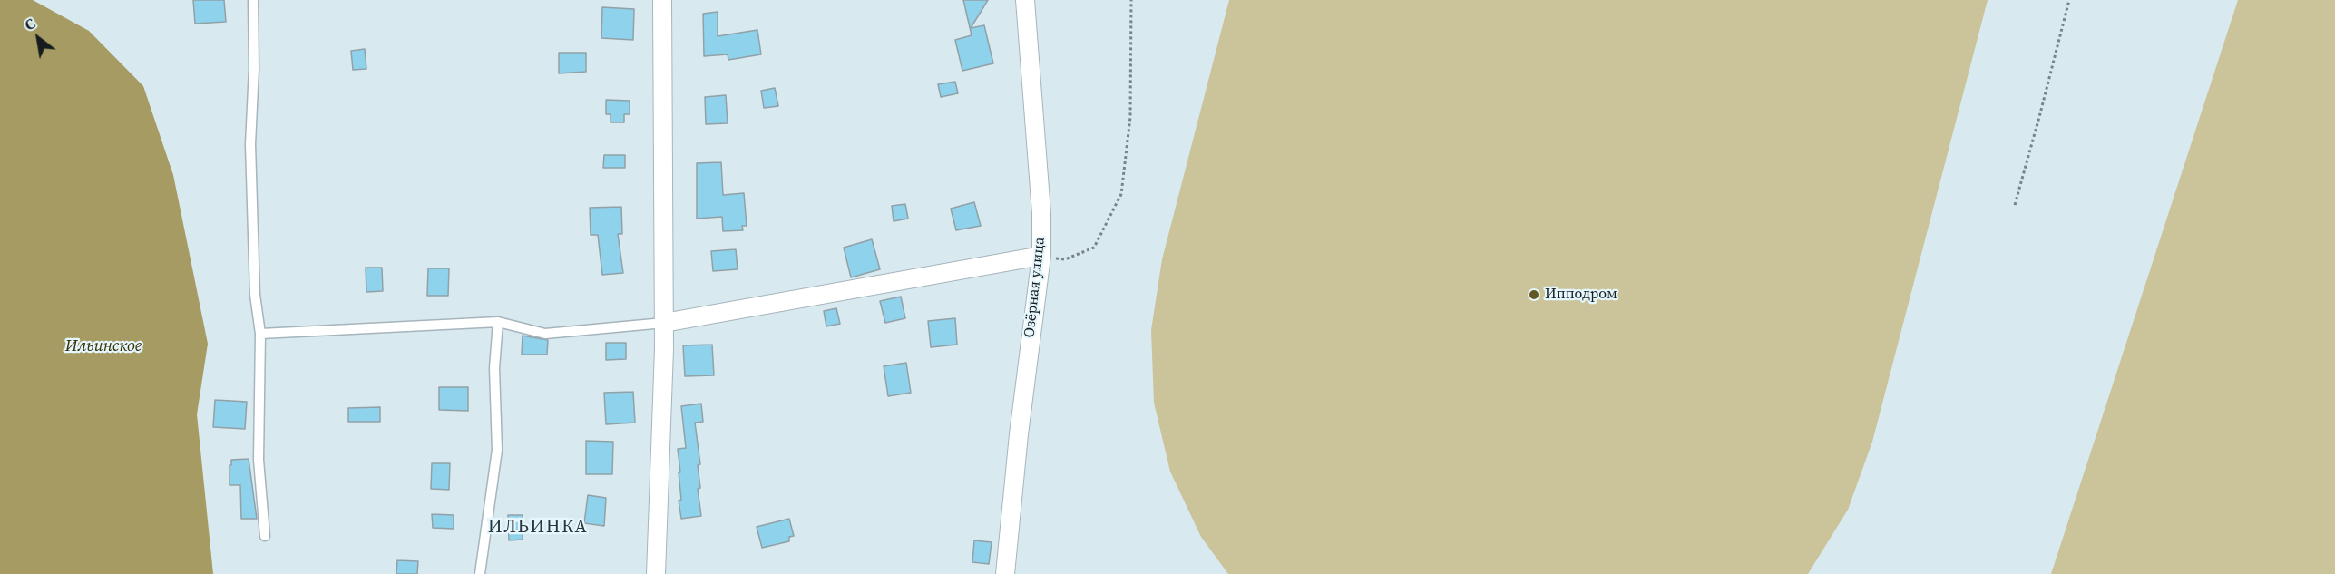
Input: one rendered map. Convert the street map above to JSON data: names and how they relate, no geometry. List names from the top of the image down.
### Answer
{
  "streets": {
    "street": ["Озёрная улица"]
  },
  "districts": ["ИЛЬИНКА"],
  "water": ["Ильинское"],
  "places": ["Ипподром"],
  "north": "top left"
}
